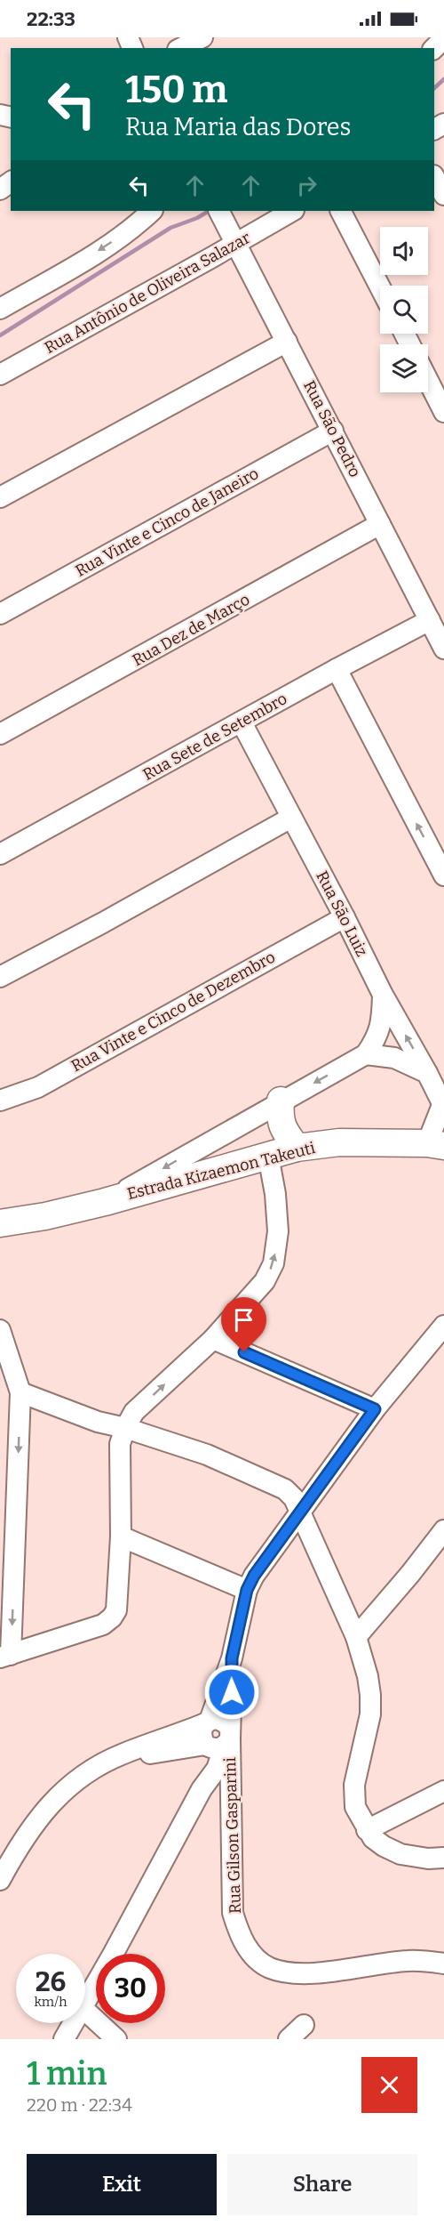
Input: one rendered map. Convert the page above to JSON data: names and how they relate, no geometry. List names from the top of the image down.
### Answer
{
  "streets": {
    "main road": ["Estrada Kizaemon Takeuti"],
    "street": [
      "Rua Antônio de Oliveira Salazar",
      "Rua São Pedro",
      "Rua Vinte e Cinco de Janeiro",
      "Rua Dez de Março",
      "Rua Sete de Setembro",
      "Rua São Luiz",
      "Rua Vinte e Cinco de Dezembro",
      "Rua Gilson Gasparini"
    ]
  },
  "crossings": [
    ["Rua Antônio de Oliveira Salazar", "Rua São Pedro"],
    ["Rua São Pedro", "Rua Vinte e Cinco de Janeiro"],
    ["Rua São Pedro", "Rua Dez de Março"],
    ["Rua São Pedro", "Rua Sete de Setembro"],
    ["Rua Sete de Setembro", "Rua São Luiz"],
    ["Rua São Luiz", "Rua Vinte e Cinco de Dezembro"],
    ["Rua São Luiz", "Estrada Kizaemon Takeuti"]
  ],
  "page": {
    "status": "22:33",
    "turn": ["150 m", "Rua Maria das Dores"],
    "speed": "26 km/h",
    "limit": "30",
    "heading": ["1 min", "220 m · 22:34"],
    "buttons": ["Exit", "Share"]
  }
}
